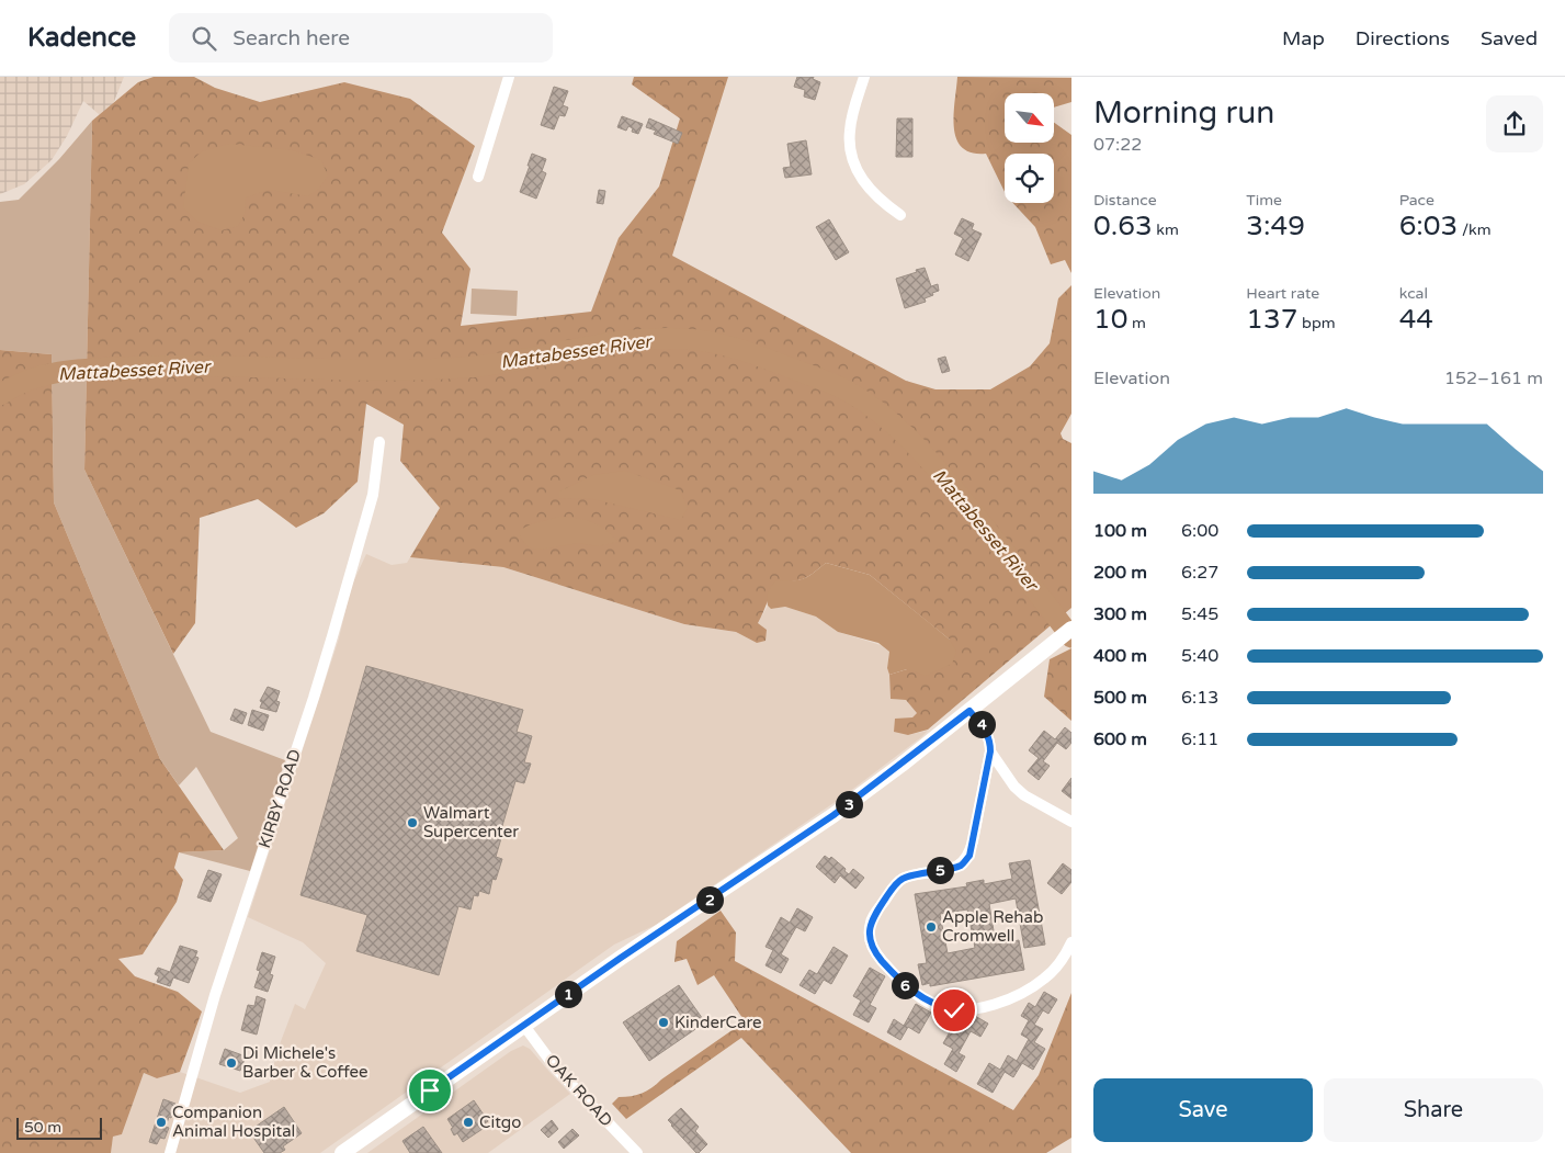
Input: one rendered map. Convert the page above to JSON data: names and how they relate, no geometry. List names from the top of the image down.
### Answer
{
  "streets": {
    "street": ["KIRBY ROAD", "OAK ROAD"]
  },
  "water": ["Mattabesset River"],
  "places": [
    "Walmart Supercenter",
    "Apple Rehab Cromwell",
    "KinderCare",
    "Di Michele's Barber & Coffee",
    "Companion Animal Hospital",
    "Citgo"
  ],
  "scale_bar": "50 m",
  "north": "bottom right",
  "page": {
    "header": "Kadence",
    "search": "Search here",
    "nav": ["Map", "Directions", "Saved"],
    "heading": ["Morning run", "07:22"],
    "stats": [
      ["Distance", "0.63 km"],
      ["Time", "3:49"],
      ["Pace", "6:03 /km"],
      ["Elevation", "10 m"],
      ["Heart rate", "137 bpm"],
      ["kcal", "44"]
    ],
    "chart": ["Elevation", "152–161 m"],
    "list": [
      {
        "name": "100 m",
        "note": "6:00"
      },
      {
        "name": "200 m",
        "note": "6:27"
      },
      {
        "name": "300 m",
        "note": "5:45"
      },
      {
        "name": "400 m",
        "note": "5:40"
      },
      {
        "name": "500 m",
        "note": "6:13"
      },
      {
        "name": "600 m",
        "note": "6:11"
      }
    ],
    "pins": [
      "4",
      "3",
      "5",
      "2",
      "6",
      "1"
    ],
    "buttons": ["Save", "Share"],
    "scale": "50 m"
  }
}
